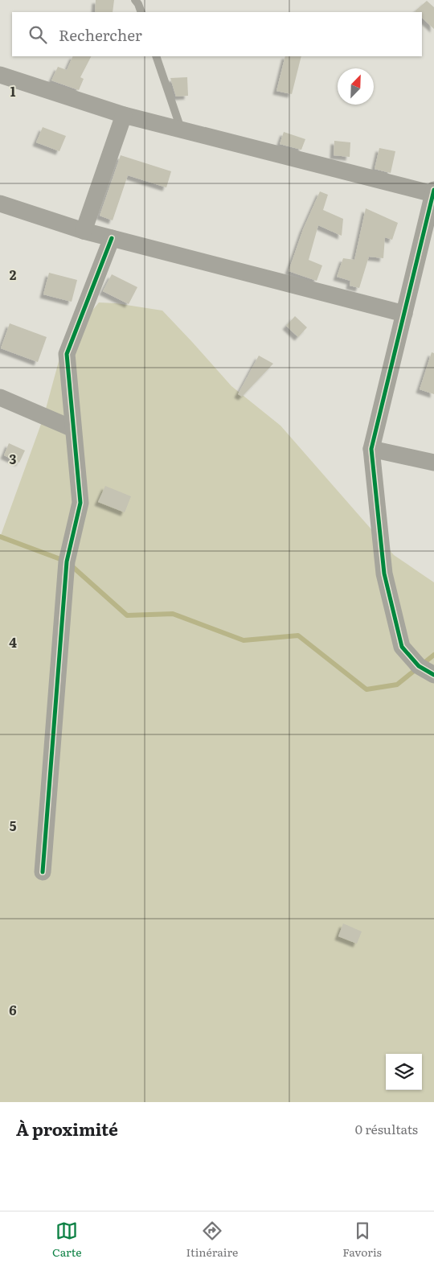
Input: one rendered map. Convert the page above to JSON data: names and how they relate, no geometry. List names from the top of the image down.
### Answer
{
  "north": "top right",
  "page": {
    "search": "Rechercher",
    "heading": ["À proximité", "0 résultats"],
    "nav": ["Carte", "Itinéraire", "Favoris"]
  },
  "grid": {
    "rows": [
      "1",
      "2",
      "3",
      "4",
      "5",
      "6"
    ]
  }
}
